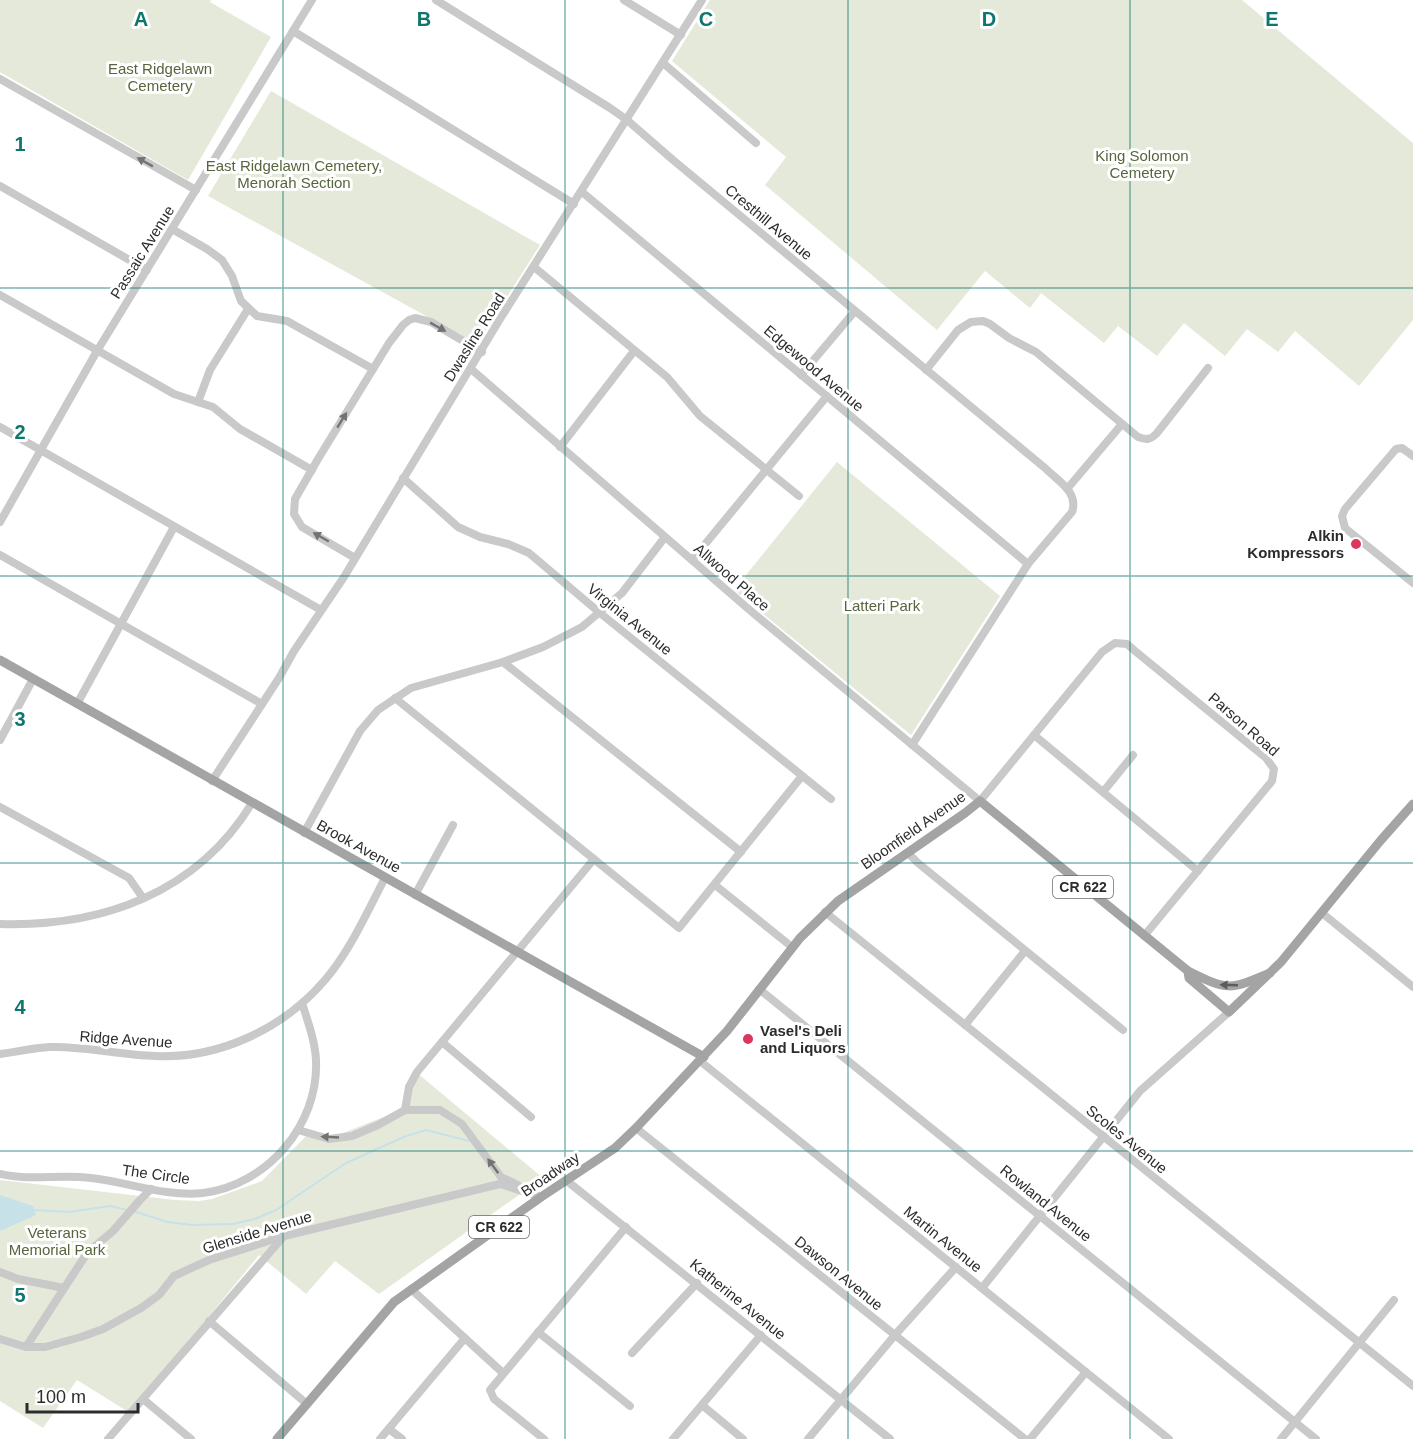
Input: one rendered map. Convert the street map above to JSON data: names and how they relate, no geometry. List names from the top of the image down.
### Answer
{
  "streets": {
    "main road": [
      "Bloomfield Avenue",
      "Brook Avenue",
      "CR 622",
      "Broadway"
    ],
    "street": [
      "Cresthill Avenue",
      "Passaic Avenue",
      "Dwasline Road",
      "Edgewood Avenue",
      "Allwood Place",
      "Virginia Avenue",
      "Parson Road",
      "Ridge Avenue",
      "Scoles Avenue",
      "The Circle",
      "Rowland Avenue",
      "Glenside Avenue",
      "Martin Avenue",
      "Dawson Avenue",
      "Katherine Avenue"
    ]
  },
  "crossings": [
    ["Cresthill Avenue", "Dwasline Road"],
    ["Dwasline Road", "Edgewood Avenue"],
    ["Dwasline Road", "Allwood Place"],
    ["Dwasline Road", "Virginia Avenue"],
    ["Dwasline Road", "Brook Avenue"],
    ["Allwood Place", "Parson Road"],
    ["Allwood Place", "Bloomfield Avenue"],
    ["Parson Road", "Bloomfield Avenue"],
    ["Bloomfield Avenue", "Scoles Avenue"],
    ["Bloomfield Avenue", "Broadway"],
    ["Bloomfield Avenue", "Rowland Avenue"],
    ["Brook Avenue", "Ridge Avenue"],
    ["Brook Avenue", "Broadway"],
    ["Brook Avenue", "Martin Avenue"],
    ["Ridge Avenue", "The Circle"],
    ["Broadway", "Glenside Avenue"],
    ["Broadway", "Martin Avenue"],
    ["Broadway", "Dawson Avenue"],
    ["Broadway", "Katherine Avenue"]
  ],
  "parks": [
    "East Ridgelawn Cemetery",
    "King Solomon Cemetery",
    "East Ridgelawn Cemetery, Menorah Section",
    "Latteri Park",
    "Veterans Memorial Park"
  ],
  "places": ["Alkin Kompressors", "Vasel's Deli and Liquors"],
  "scale_bar": "100 m",
  "grid": {
    "columns": [
      "A",
      "B",
      "C",
      "D",
      "E"
    ],
    "rows": [
      "1",
      "2",
      "3",
      "4",
      "5"
    ]
  }
}
